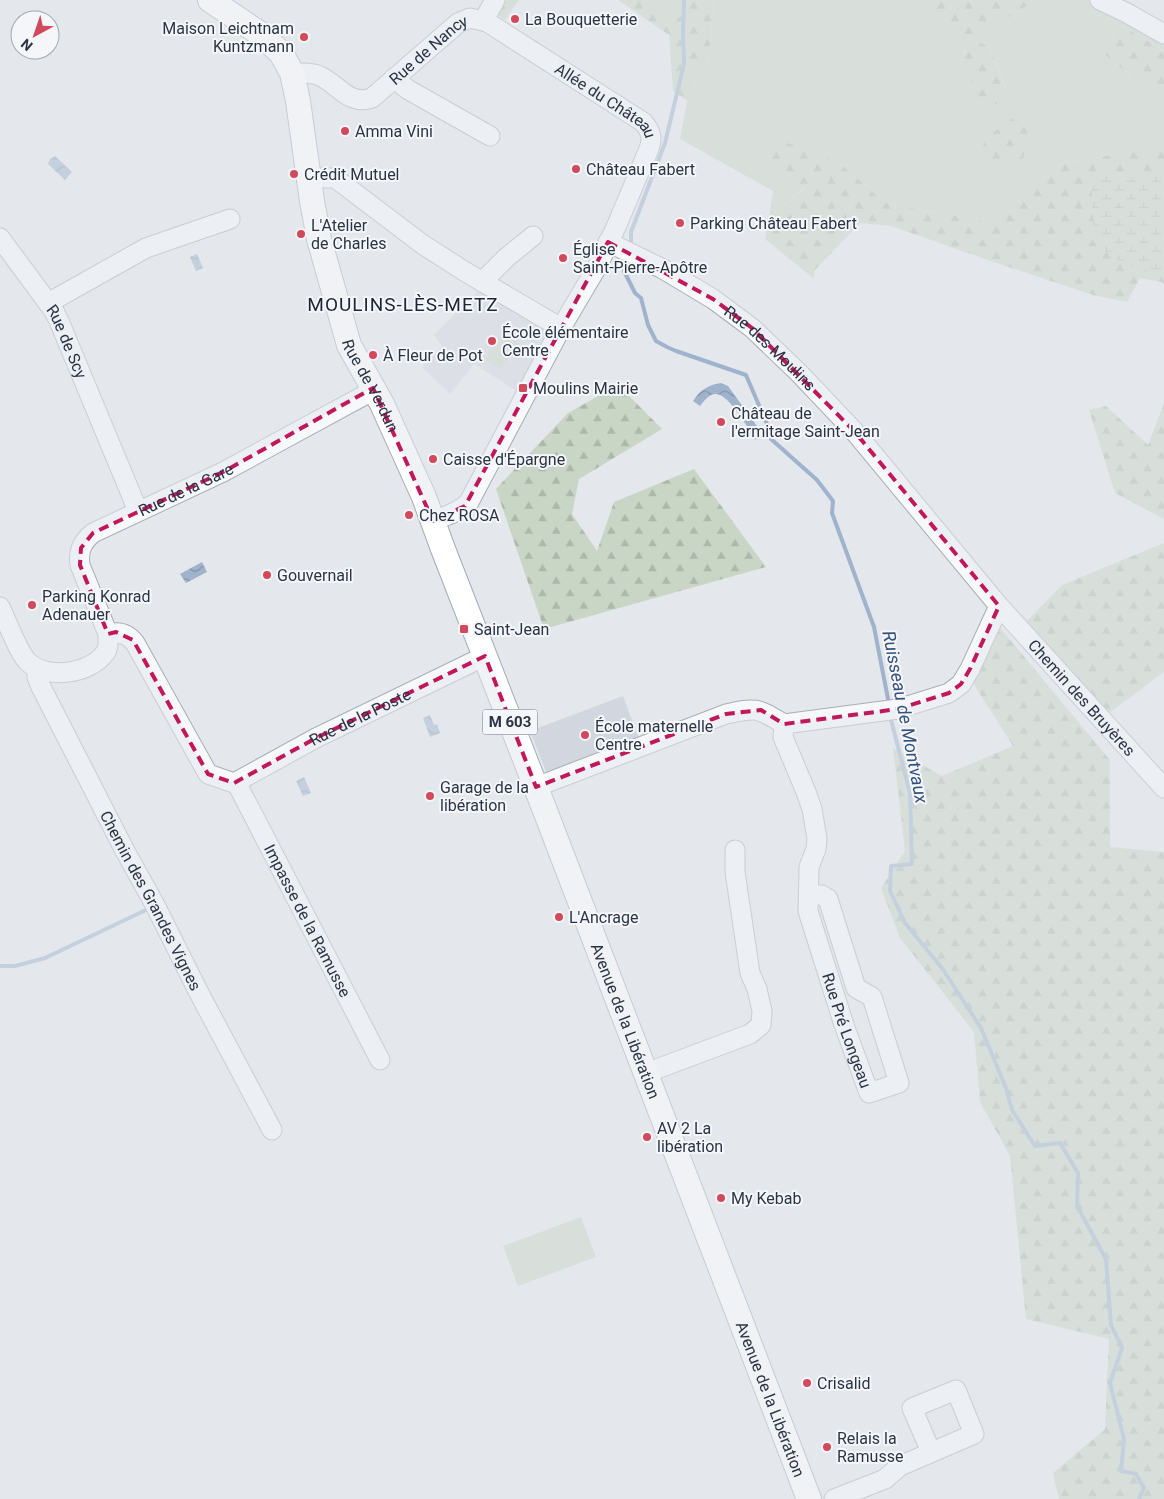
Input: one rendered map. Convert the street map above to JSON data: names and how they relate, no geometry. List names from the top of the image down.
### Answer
{
  "streets": {
    "main road": ["Rue de Verdun", "M 603", "Avenue de la Libération"],
    "street": [
      "Rue de Nancy",
      "Allée du Château",
      "Rue de Scy",
      "Rue des Moulins",
      "Rue de la Gare",
      "Chemin des Bruyères",
      "Rue de la Poste",
      "Chemin des Grandes Vignes",
      "Impasse de la Ramusse",
      "Rue Pré Longeau"
    ]
  },
  "crossings": [
    ["Rue de Nancy", "Allée du Château"],
    ["Rue de Nancy", "Rue de Verdun"],
    ["Rue de Nancy", "M 603"],
    ["Allée du Château", "Rue des Moulins"],
    ["Allée du Château", "Rue de Verdun"],
    ["Rue de Scy", "Rue de la Gare"],
    ["Rue des Moulins", "Chemin des Bruyères"],
    ["Rue de Verdun", "Rue de la Gare"],
    ["Rue de Verdun", "Rue de la Poste"],
    ["Rue de Verdun", "M 603"],
    ["Rue de Verdun", "Avenue de la Libération"],
    ["Rue de la Poste", "Impasse de la Ramusse"],
    ["Rue de la Poste", "Avenue de la Libération"]
  ],
  "districts": ["MOULINS-LÈS-METZ"],
  "water": ["Ruisseau de Montvaux"],
  "places": {
    "other": [
      "La Bouquetterie",
      "Maison Leichtnam Kuntzmann",
      "Amma Vini",
      "Château Fabert",
      "Crédit Mutuel",
      "Parking Château Fabert",
      "L'Atelier de Charles",
      "Église Saint-Pierre-Apôtre",
      "École élémentaire Centre",
      "À Fleur de Pot",
      "Château de l'ermitage Saint-Jean",
      "Caisse d'Épargne",
      "Chez ROSA",
      "Gouvernail",
      "Parking Konrad Adenauer",
      "École maternelle Centre",
      "Garage de la libération",
      "L'Ancrage",
      "AV 2 La libération",
      "My Kebab",
      "Crisalid",
      "Relais la Ramusse"
    ],
    "transit": ["Moulins Mairie", "Saint-Jean"]
  },
  "north": "bottom left"
}
